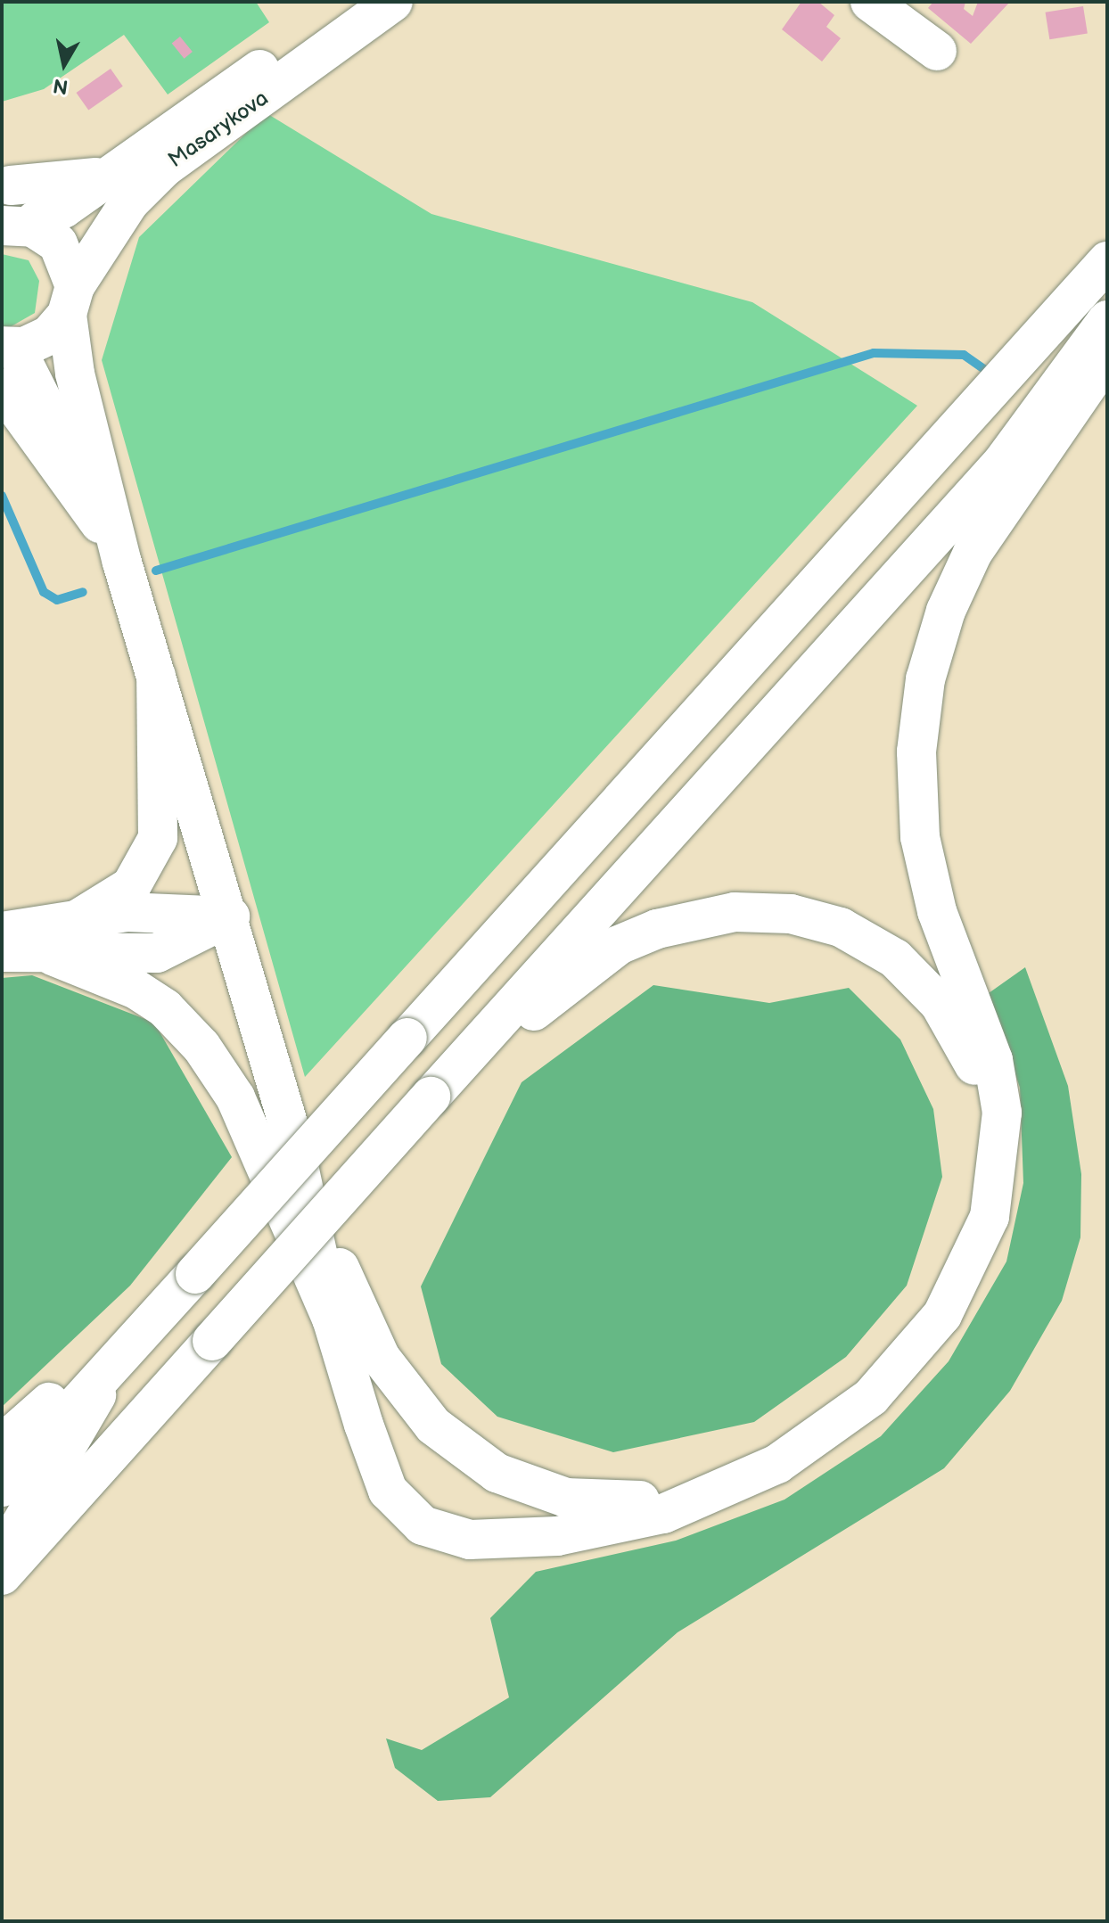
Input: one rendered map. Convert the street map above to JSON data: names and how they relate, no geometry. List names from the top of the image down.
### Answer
{
  "streets": {
    "main road": ["Masarykova"]
  },
  "north": "bottom"
}
